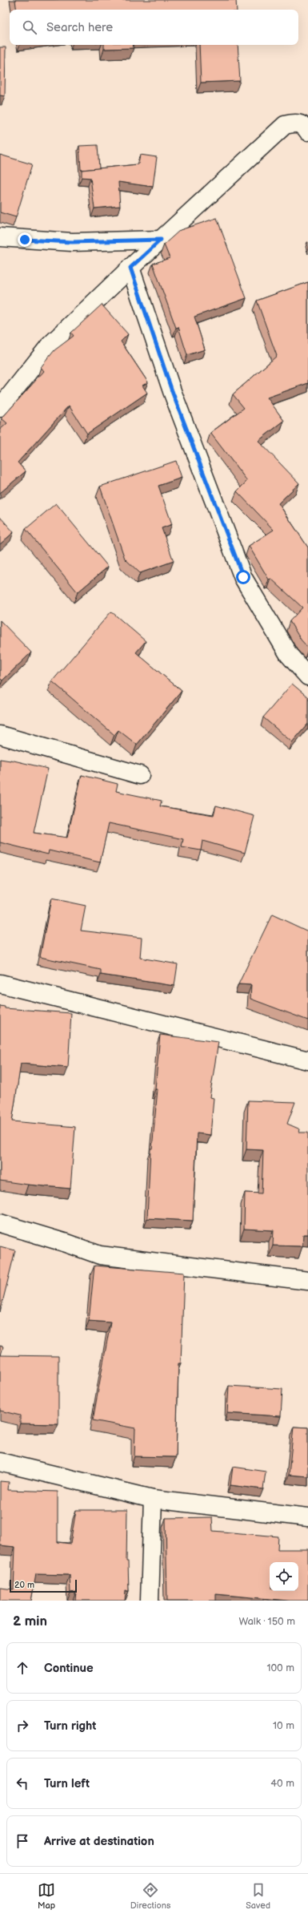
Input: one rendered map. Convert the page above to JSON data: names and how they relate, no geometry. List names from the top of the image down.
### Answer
{
  "scale_bar": "20 m",
  "page": {
    "search": "Search here",
    "scale": "20 m",
    "heading": ["2 min", "Walk · 150 m"],
    "list": [
      ["Continue", "100 m"],
      ["Turn right", "10 m"],
      ["Turn left", "40 m"],
      "Arrive at destination"
    ],
    "nav": ["Map", "Directions", "Saved"]
  }
}
